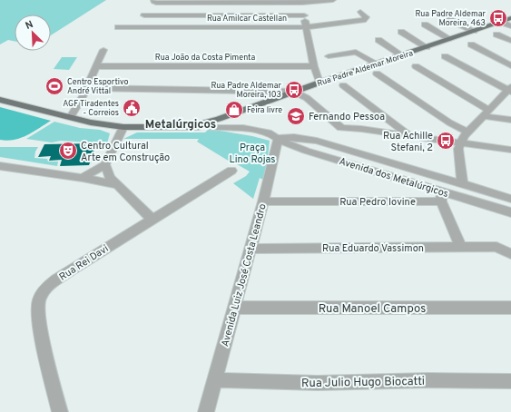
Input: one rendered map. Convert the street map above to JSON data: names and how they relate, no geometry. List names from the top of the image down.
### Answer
{
  "streets": {
    "main road": ["Rua Padre Aldemar Moreira", "Avenida dos Metalúrgicos"],
    "street": [
      "Rua Amilcar Castellan",
      "Rua João da Costa Pimenta",
      "Rua Pedro Iovine",
      "Rua Eduardo Vassimon",
      "Rua Rei Davi",
      "Avenida Luiz José Costa Leandro",
      "Rua Manoel Campos",
      "Rua Julio Hugo Biocatti"
    ]
  },
  "crossings": [
    ["Rua Padre Aldemar Moreira", "Avenida dos Metalúrgicos"],
    ["Avenida dos Metalúrgicos", "Rua Pedro Iovine"],
    ["Avenida dos Metalúrgicos", "Avenida Luiz José Costa Leandro"],
    ["Rua Pedro Iovine", "Avenida Luiz José Costa Leandro"],
    ["Rua Eduardo Vassimon", "Avenida Luiz José Costa Leandro"],
    ["Avenida Luiz José Costa Leandro", "Rua Manoel Campos"],
    ["Avenida Luiz José Costa Leandro", "Rua Julio Hugo Biocatti"]
  ],
  "districts": ["Metalúrgicos"],
  "parks": ["Praça Lino Rojas"],
  "places": {
    "bus stop": ["Rua Padre Aldemar Moreira, 463", "Rua Padre Aldemar Moreira, 103", "Rua Achille Stefani, 2"],
    "sports": ["Centro Esportivo André Vittal"],
    "public building": ["AGF Tiradentes - Correios"],
    "shop": ["Feira livre"],
    "school or university": ["Fernando Pessoa"],
    "theatre": ["Centro Cultural Arte em Construção"]
  },
  "north": "top left"
}
